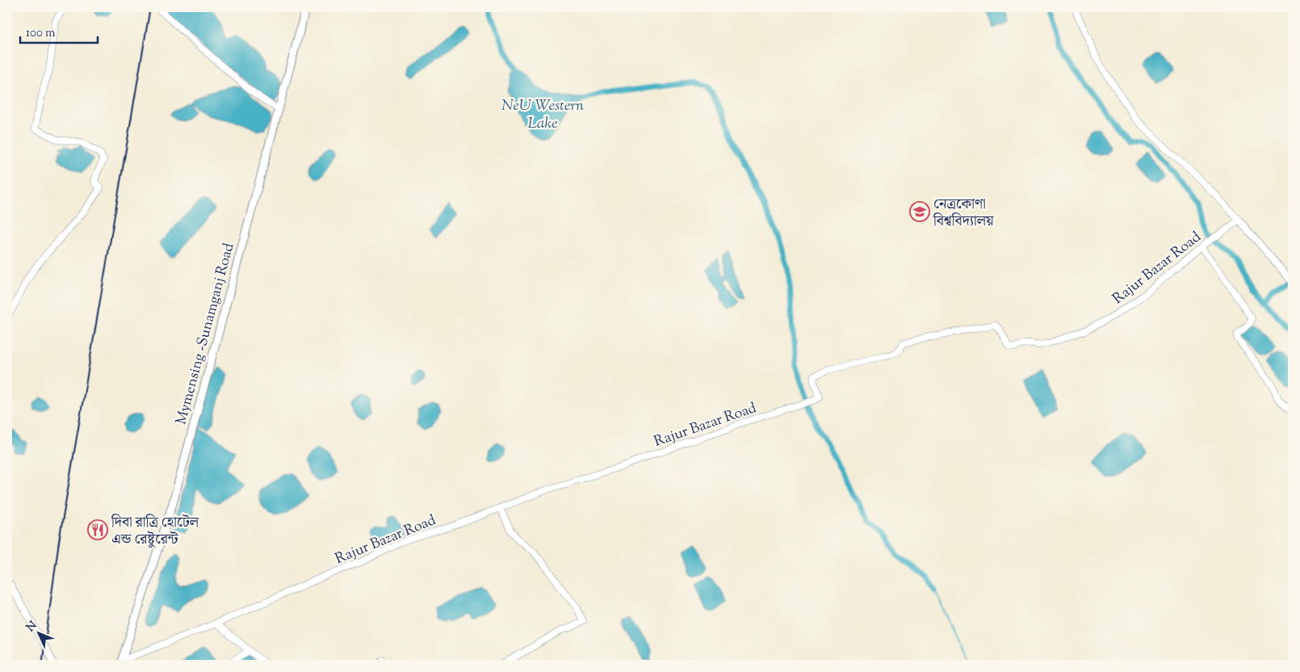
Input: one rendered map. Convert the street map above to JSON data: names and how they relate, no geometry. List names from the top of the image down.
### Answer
{
  "streets": {
    "main road": ["Mymensing -Sunamganj Road"],
    "street": ["Rajur Bazar Road"]
  },
  "crossings": [
    ["Rajur Bazar Road", "Mymensing -Sunamganj Road"]
  ],
  "water": ["NeU Western Lake"],
  "places": {
    "school or university": ["নেত্রকোণা বিশ্ববিদ্যালয়"],
    "restaurant": ["দিবা রাত্রি হোটেল এন্ড রেষ্টুরেন্ট"]
  },
  "scale_bar": "100 m",
  "north": "top left"
}
